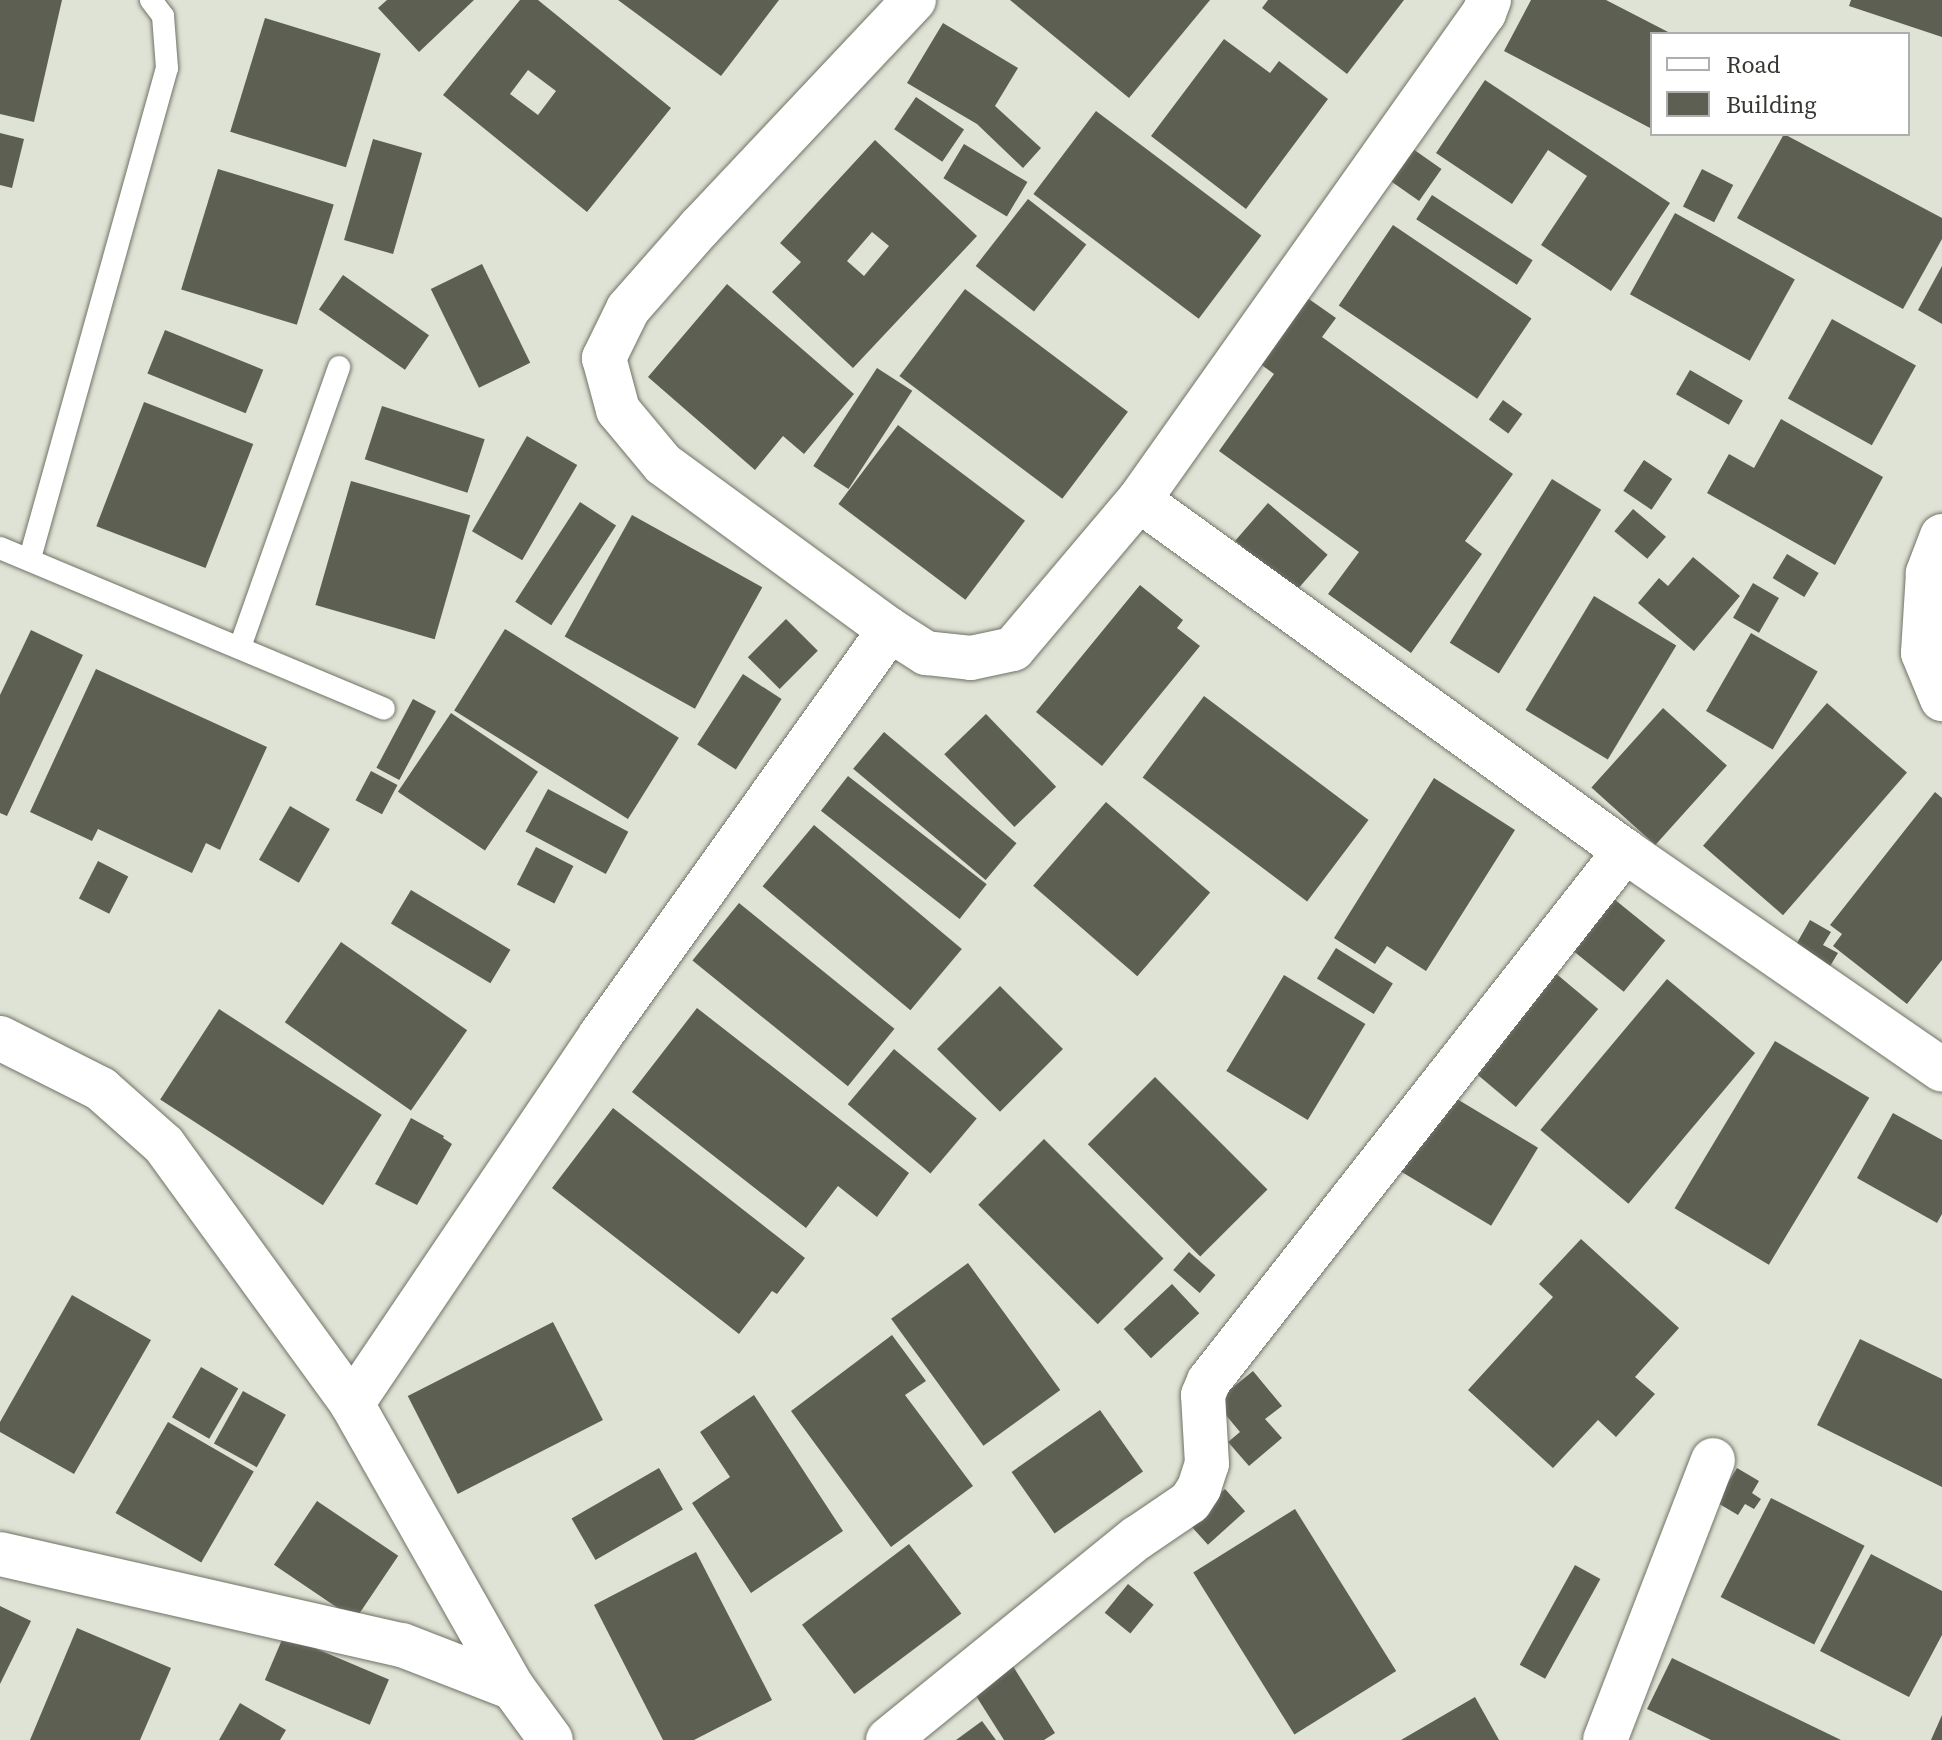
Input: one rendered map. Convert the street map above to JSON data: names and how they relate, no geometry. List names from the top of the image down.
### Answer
{
  "legend": ["Road", "Building"]
}
